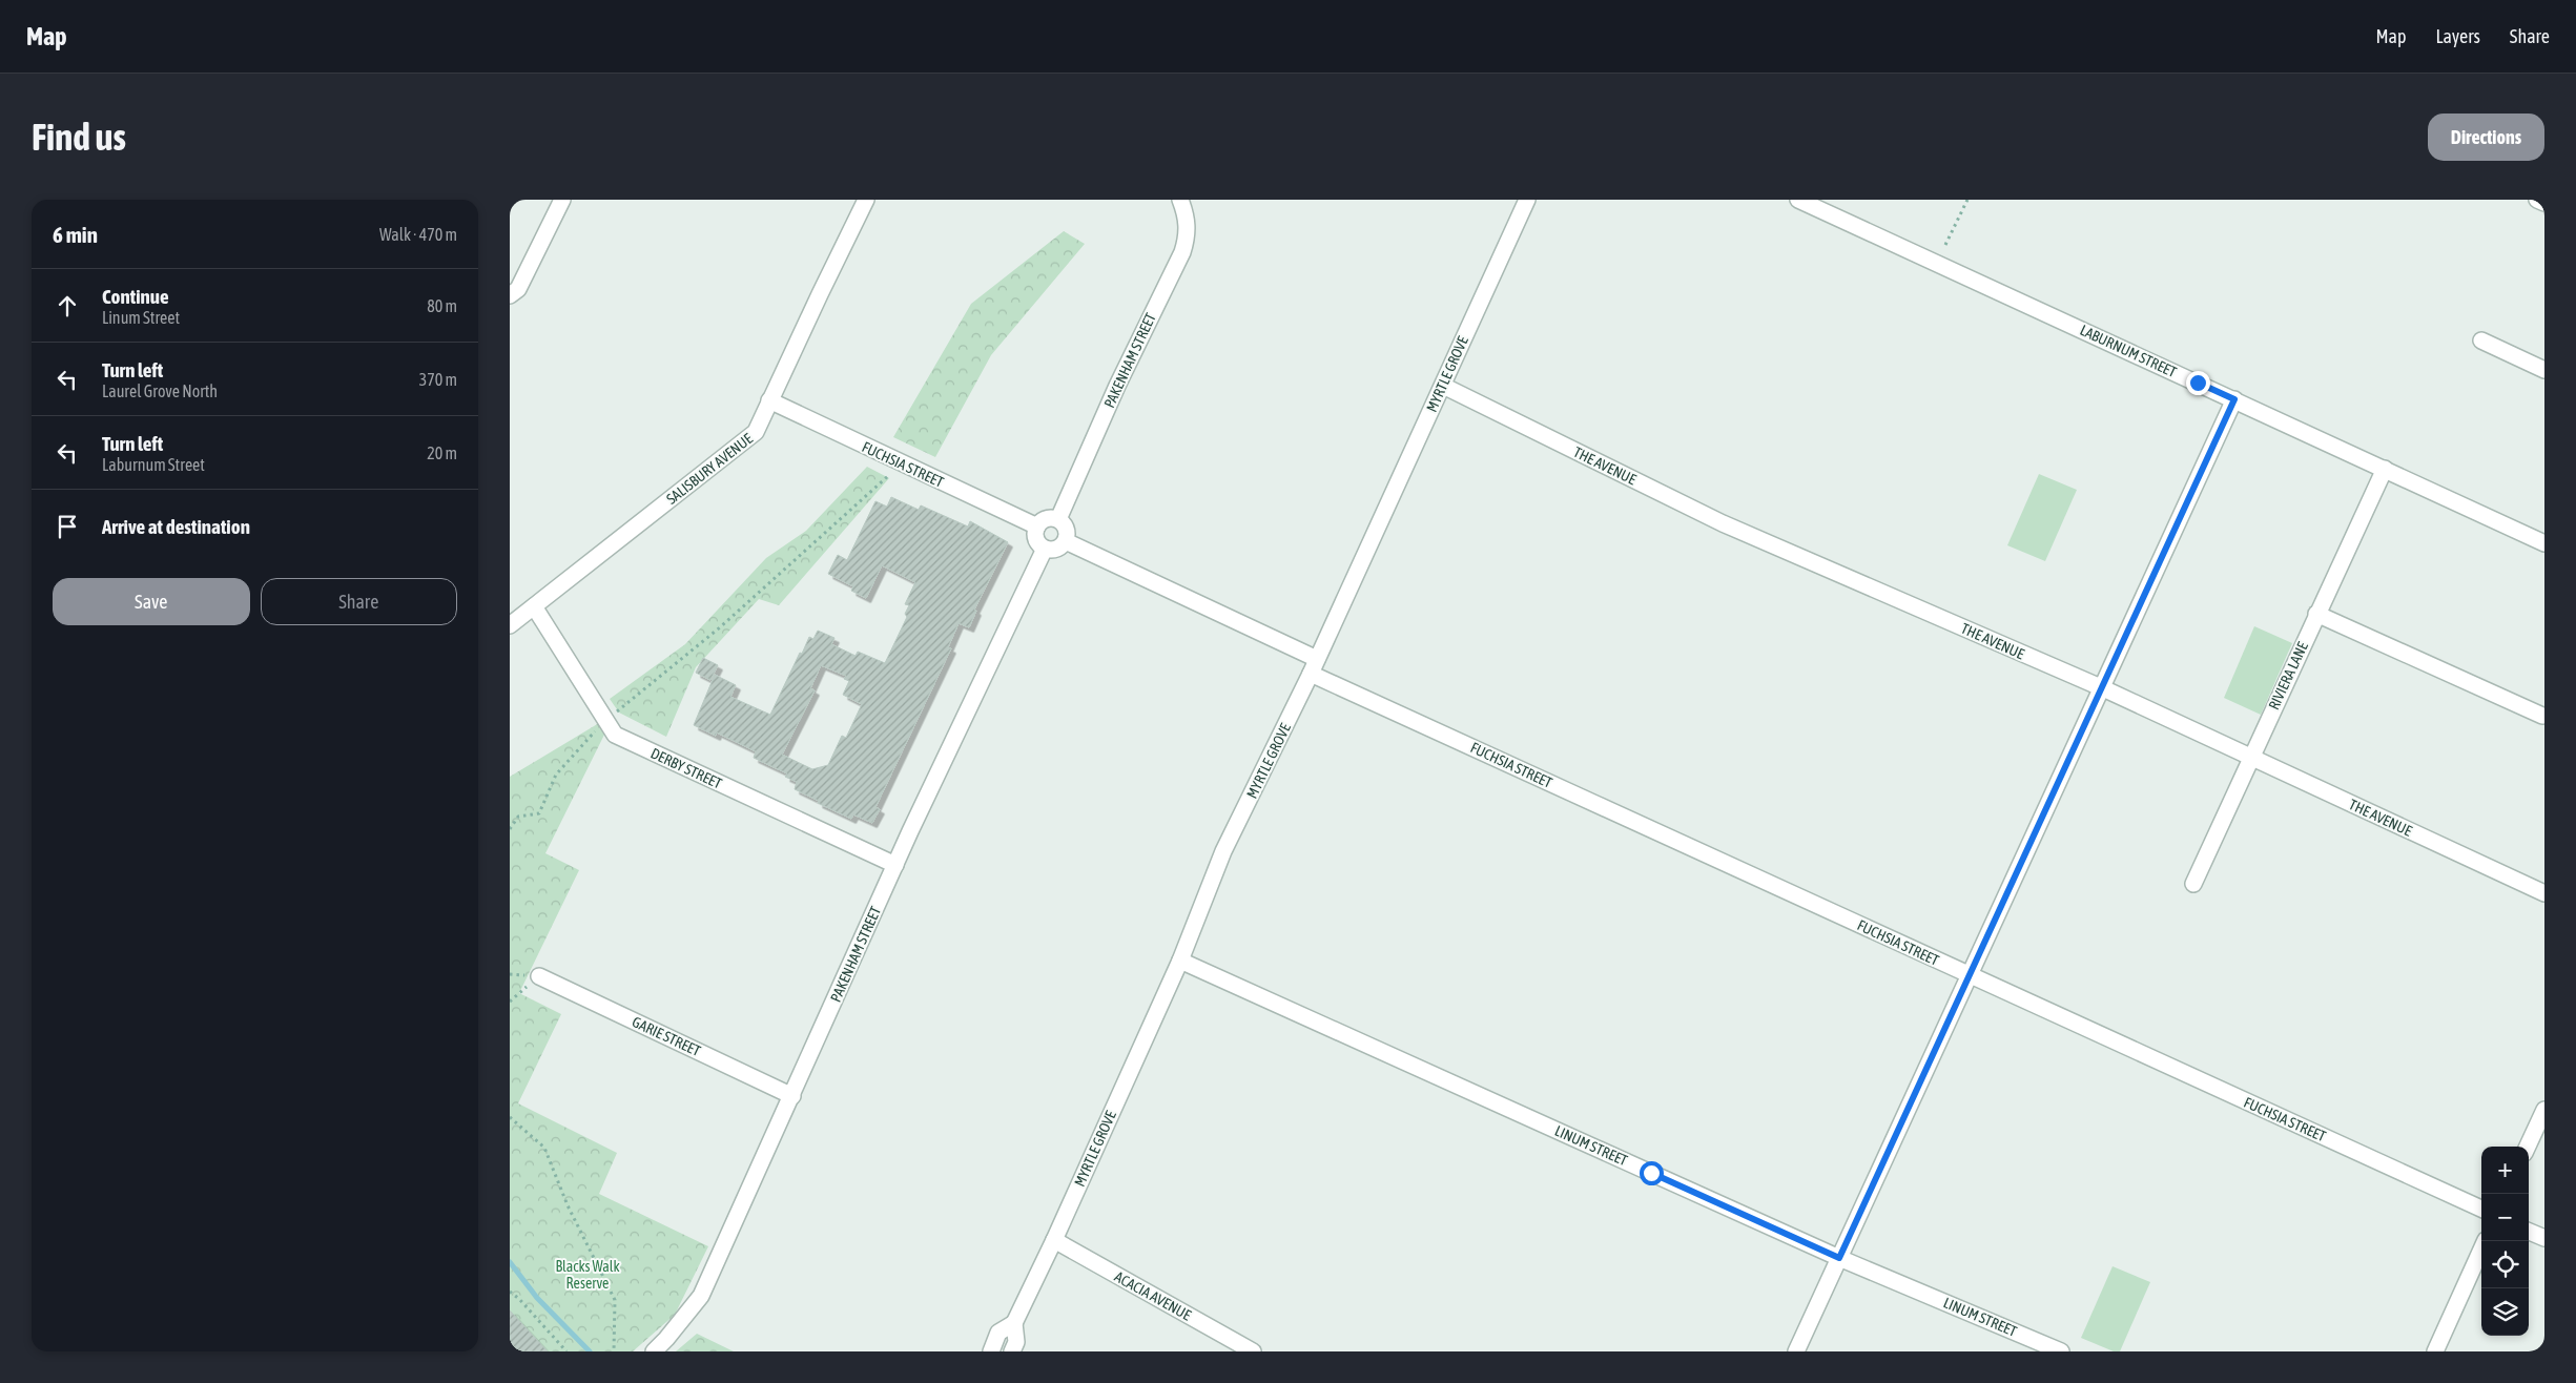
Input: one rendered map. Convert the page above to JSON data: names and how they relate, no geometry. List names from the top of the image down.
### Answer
{
  "streets": {
    "street": [
      "LABURNUM STREET",
      "PAKENHAM STREET",
      "MYRTLE GROVE",
      "FUCHSIA STREET",
      "THE AVENUE",
      "SALISBURY AVENUE",
      "RIVIERA LANE",
      "DERBY STREET",
      "GARIE STREET",
      "LINUM STREET",
      "ACACIA AVENUE"
    ]
  },
  "crossings": [
    ["LABURNUM STREET", "RIVIERA LANE"],
    ["PAKENHAM STREET", "FUCHSIA STREET"],
    ["PAKENHAM STREET", "DERBY STREET"],
    ["PAKENHAM STREET", "GARIE STREET"],
    ["MYRTLE GROVE", "FUCHSIA STREET"],
    ["MYRTLE GROVE", "THE AVENUE"],
    ["MYRTLE GROVE", "LINUM STREET"],
    ["MYRTLE GROVE", "ACACIA AVENUE"],
    ["FUCHSIA STREET", "SALISBURY AVENUE"],
    ["THE AVENUE", "RIVIERA LANE"],
    ["SALISBURY AVENUE", "DERBY STREET"]
  ],
  "parks": ["Blacks Walk Reserve"],
  "page": {
    "header": "Map",
    "nav": ["Map", "Layers", "Share"],
    "buttons": [
      "Directions",
      ["Save", "Share"]
    ],
    "title": "Find us",
    "heading": ["6 min", "Walk · 470 m"],
    "list": [
      ["Continue", "Linum Street", "80 m"],
      ["Turn left", "Laurel Grove North", "370 m"],
      ["Turn left", "Laburnum Street", "20 m"],
      "Arrive at destination"
    ],
    "map_buttons": ["+", "−"]
  }
}
